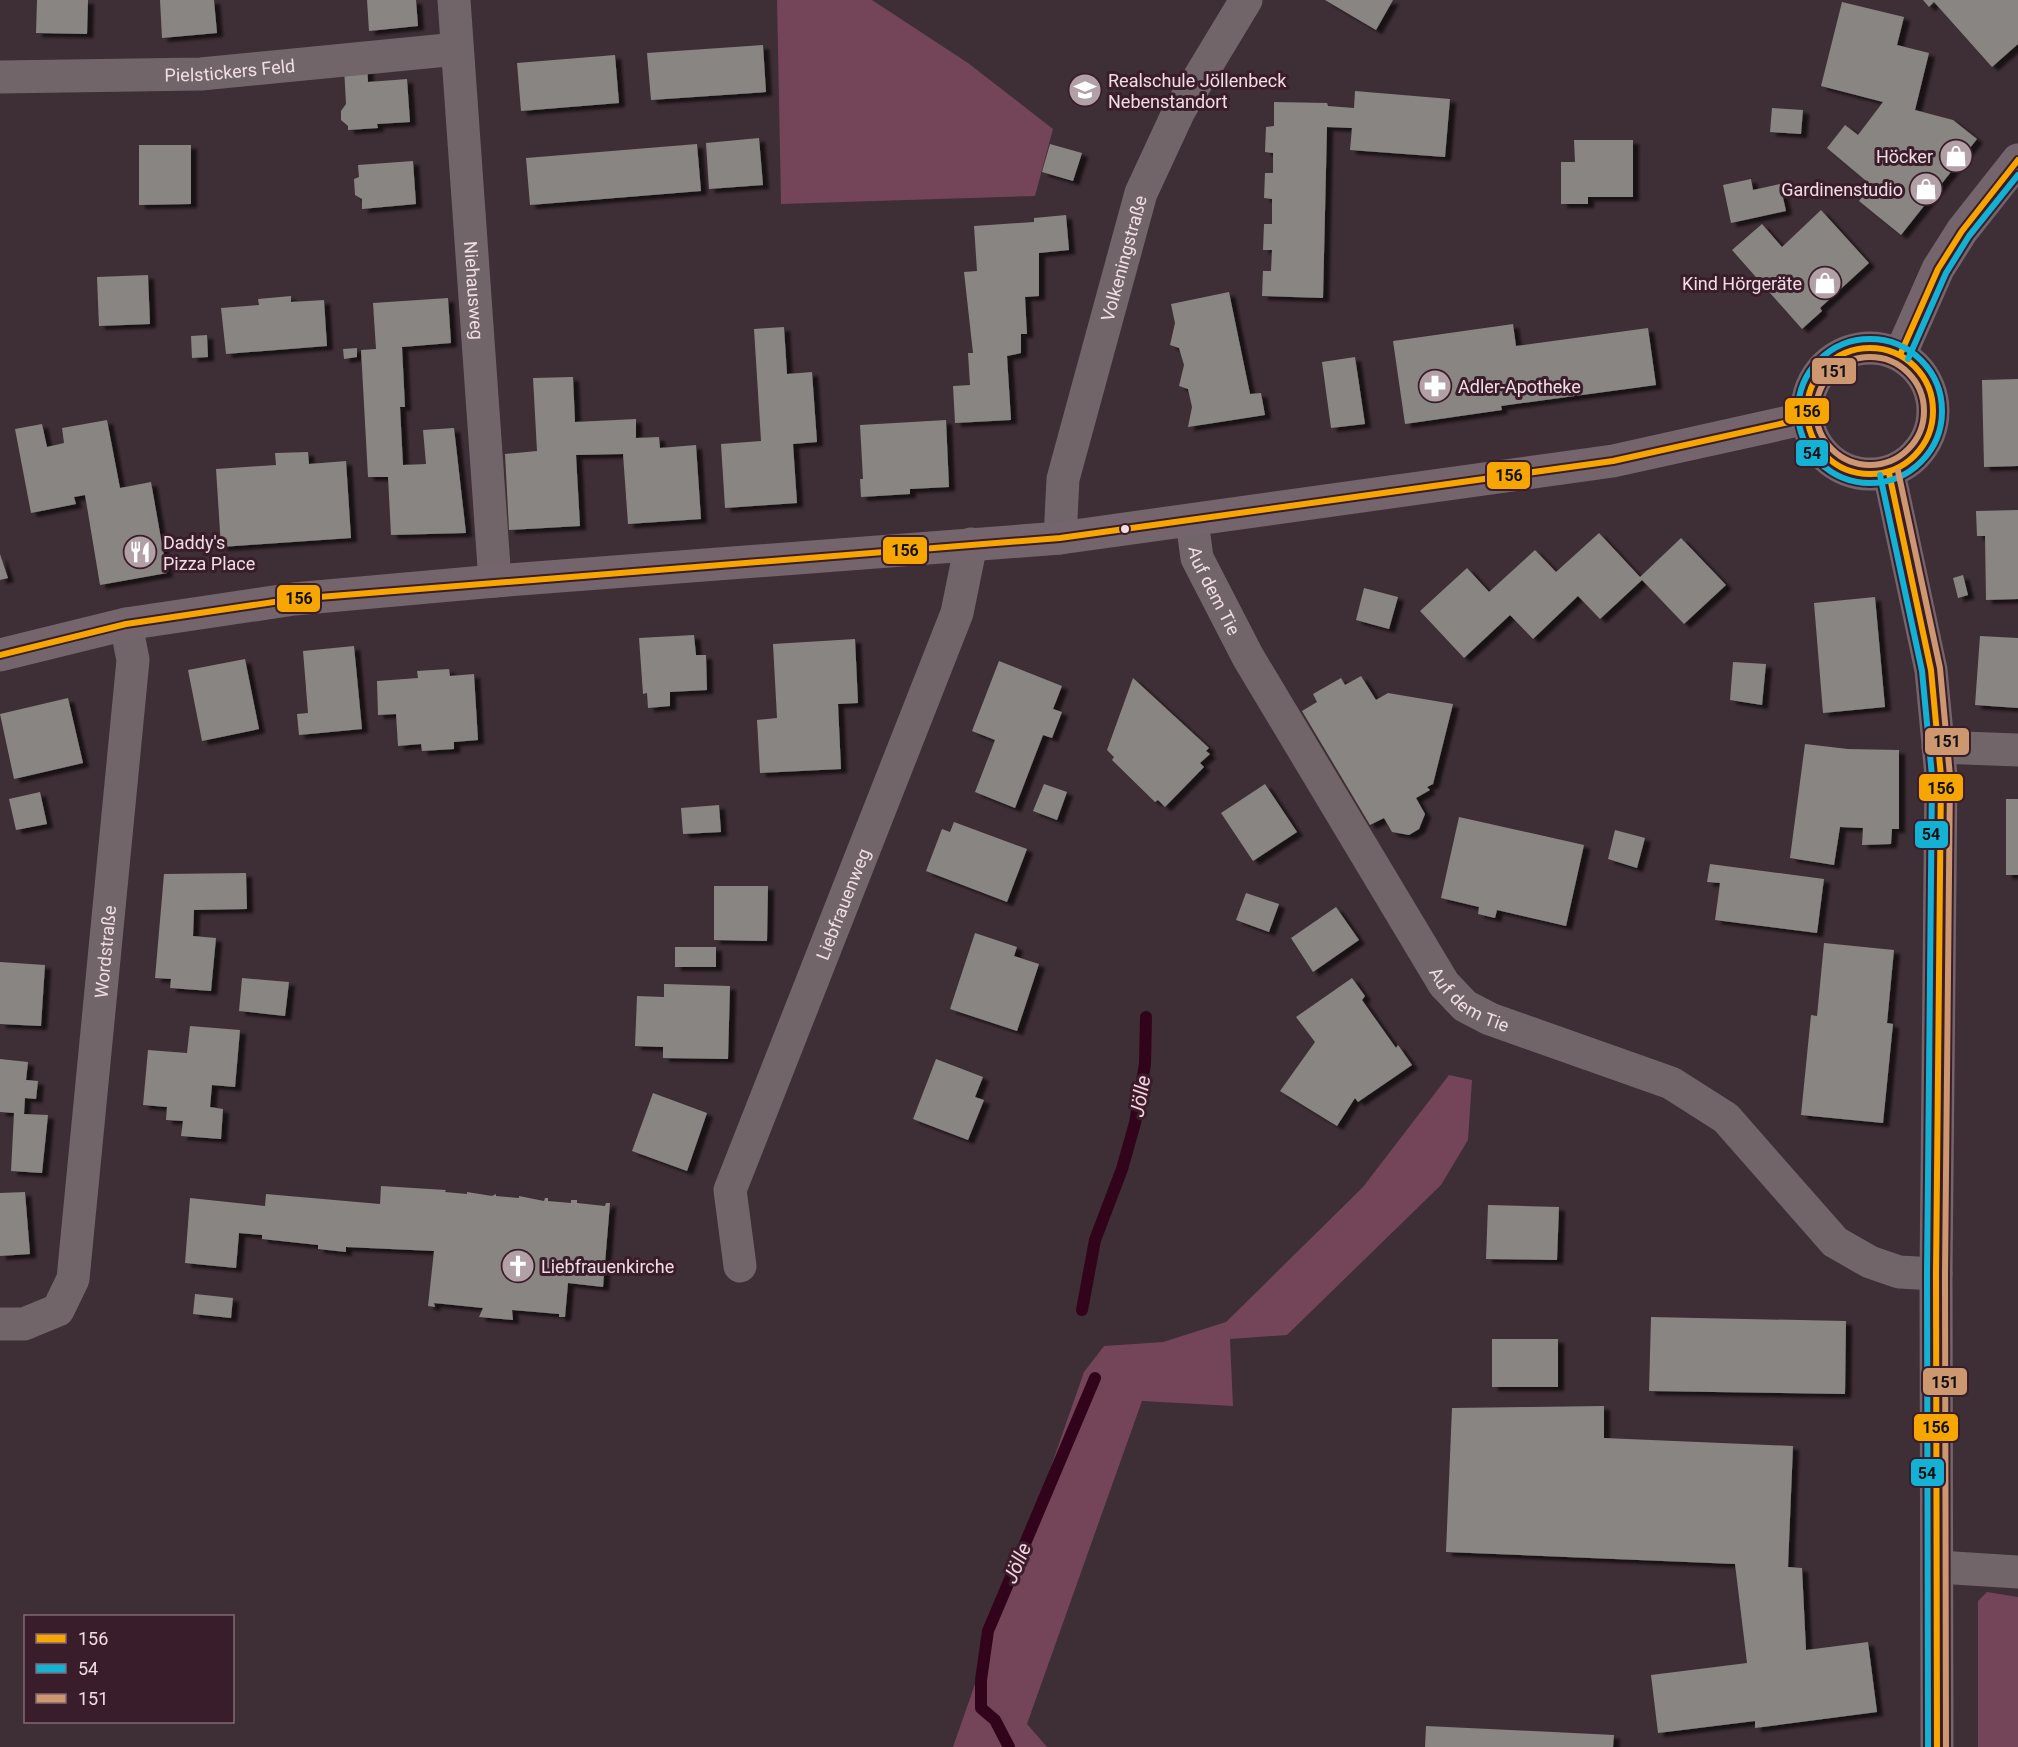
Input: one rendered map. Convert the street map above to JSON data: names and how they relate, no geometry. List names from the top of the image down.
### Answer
{
  "streets": {
    "street": [
      "Pielstickers Feld",
      "Volkeningstraße",
      "Niehausweg",
      "Auf dem Tie",
      "Liebfrauenweg",
      "Wordstraße"
    ]
  },
  "crossings": [
    ["Pielstickers Feld", "Niehausweg"]
  ],
  "water": ["Jölle"],
  "places": {
    "school or university": ["Realschule Jöllenbeck Nebenstandort"],
    "shop": ["Höcker", "Gardinenstudio", "Kind Hörgeräte"],
    "pharmacy": ["Adler-Apotheke"],
    "restaurant": ["Daddy's Pizza Place"],
    "church": ["Liebfrauenkirche"]
  },
  "lines": ["transit line 156", "transit line 54", "transit line 151"],
  "legend": ["156", "54", "151"]
}
